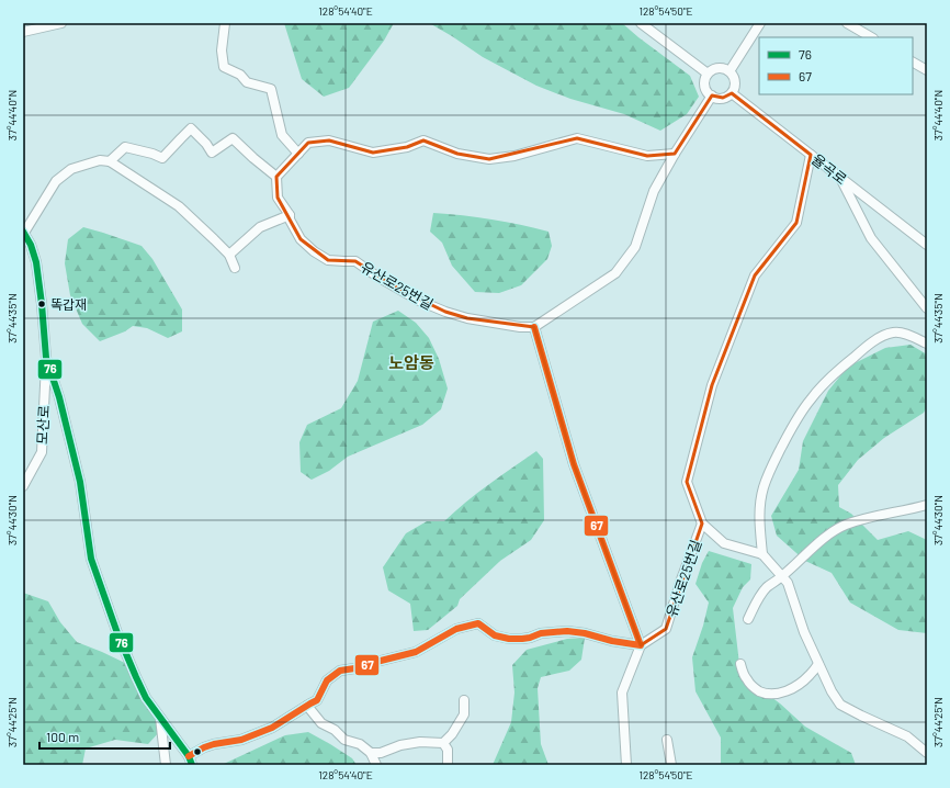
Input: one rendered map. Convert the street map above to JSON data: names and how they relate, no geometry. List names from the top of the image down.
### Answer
{
  "streets": {
    "street": ["율곡로", "유산로25번길", "모산로"]
  },
  "districts": ["노암동"],
  "places": ["똑갑재"],
  "lines": ["transit line 76", "transit line 67"],
  "legend": ["76", "67"],
  "scale_bar": "100 m",
  "coordinates": [
    "128°54'40\"E",
    "128°54'50\"E",
    "37°44'40\"N",
    "37°44'35\"N",
    "37°44'30\"N",
    "37°44'25\"N"
  ]
}
